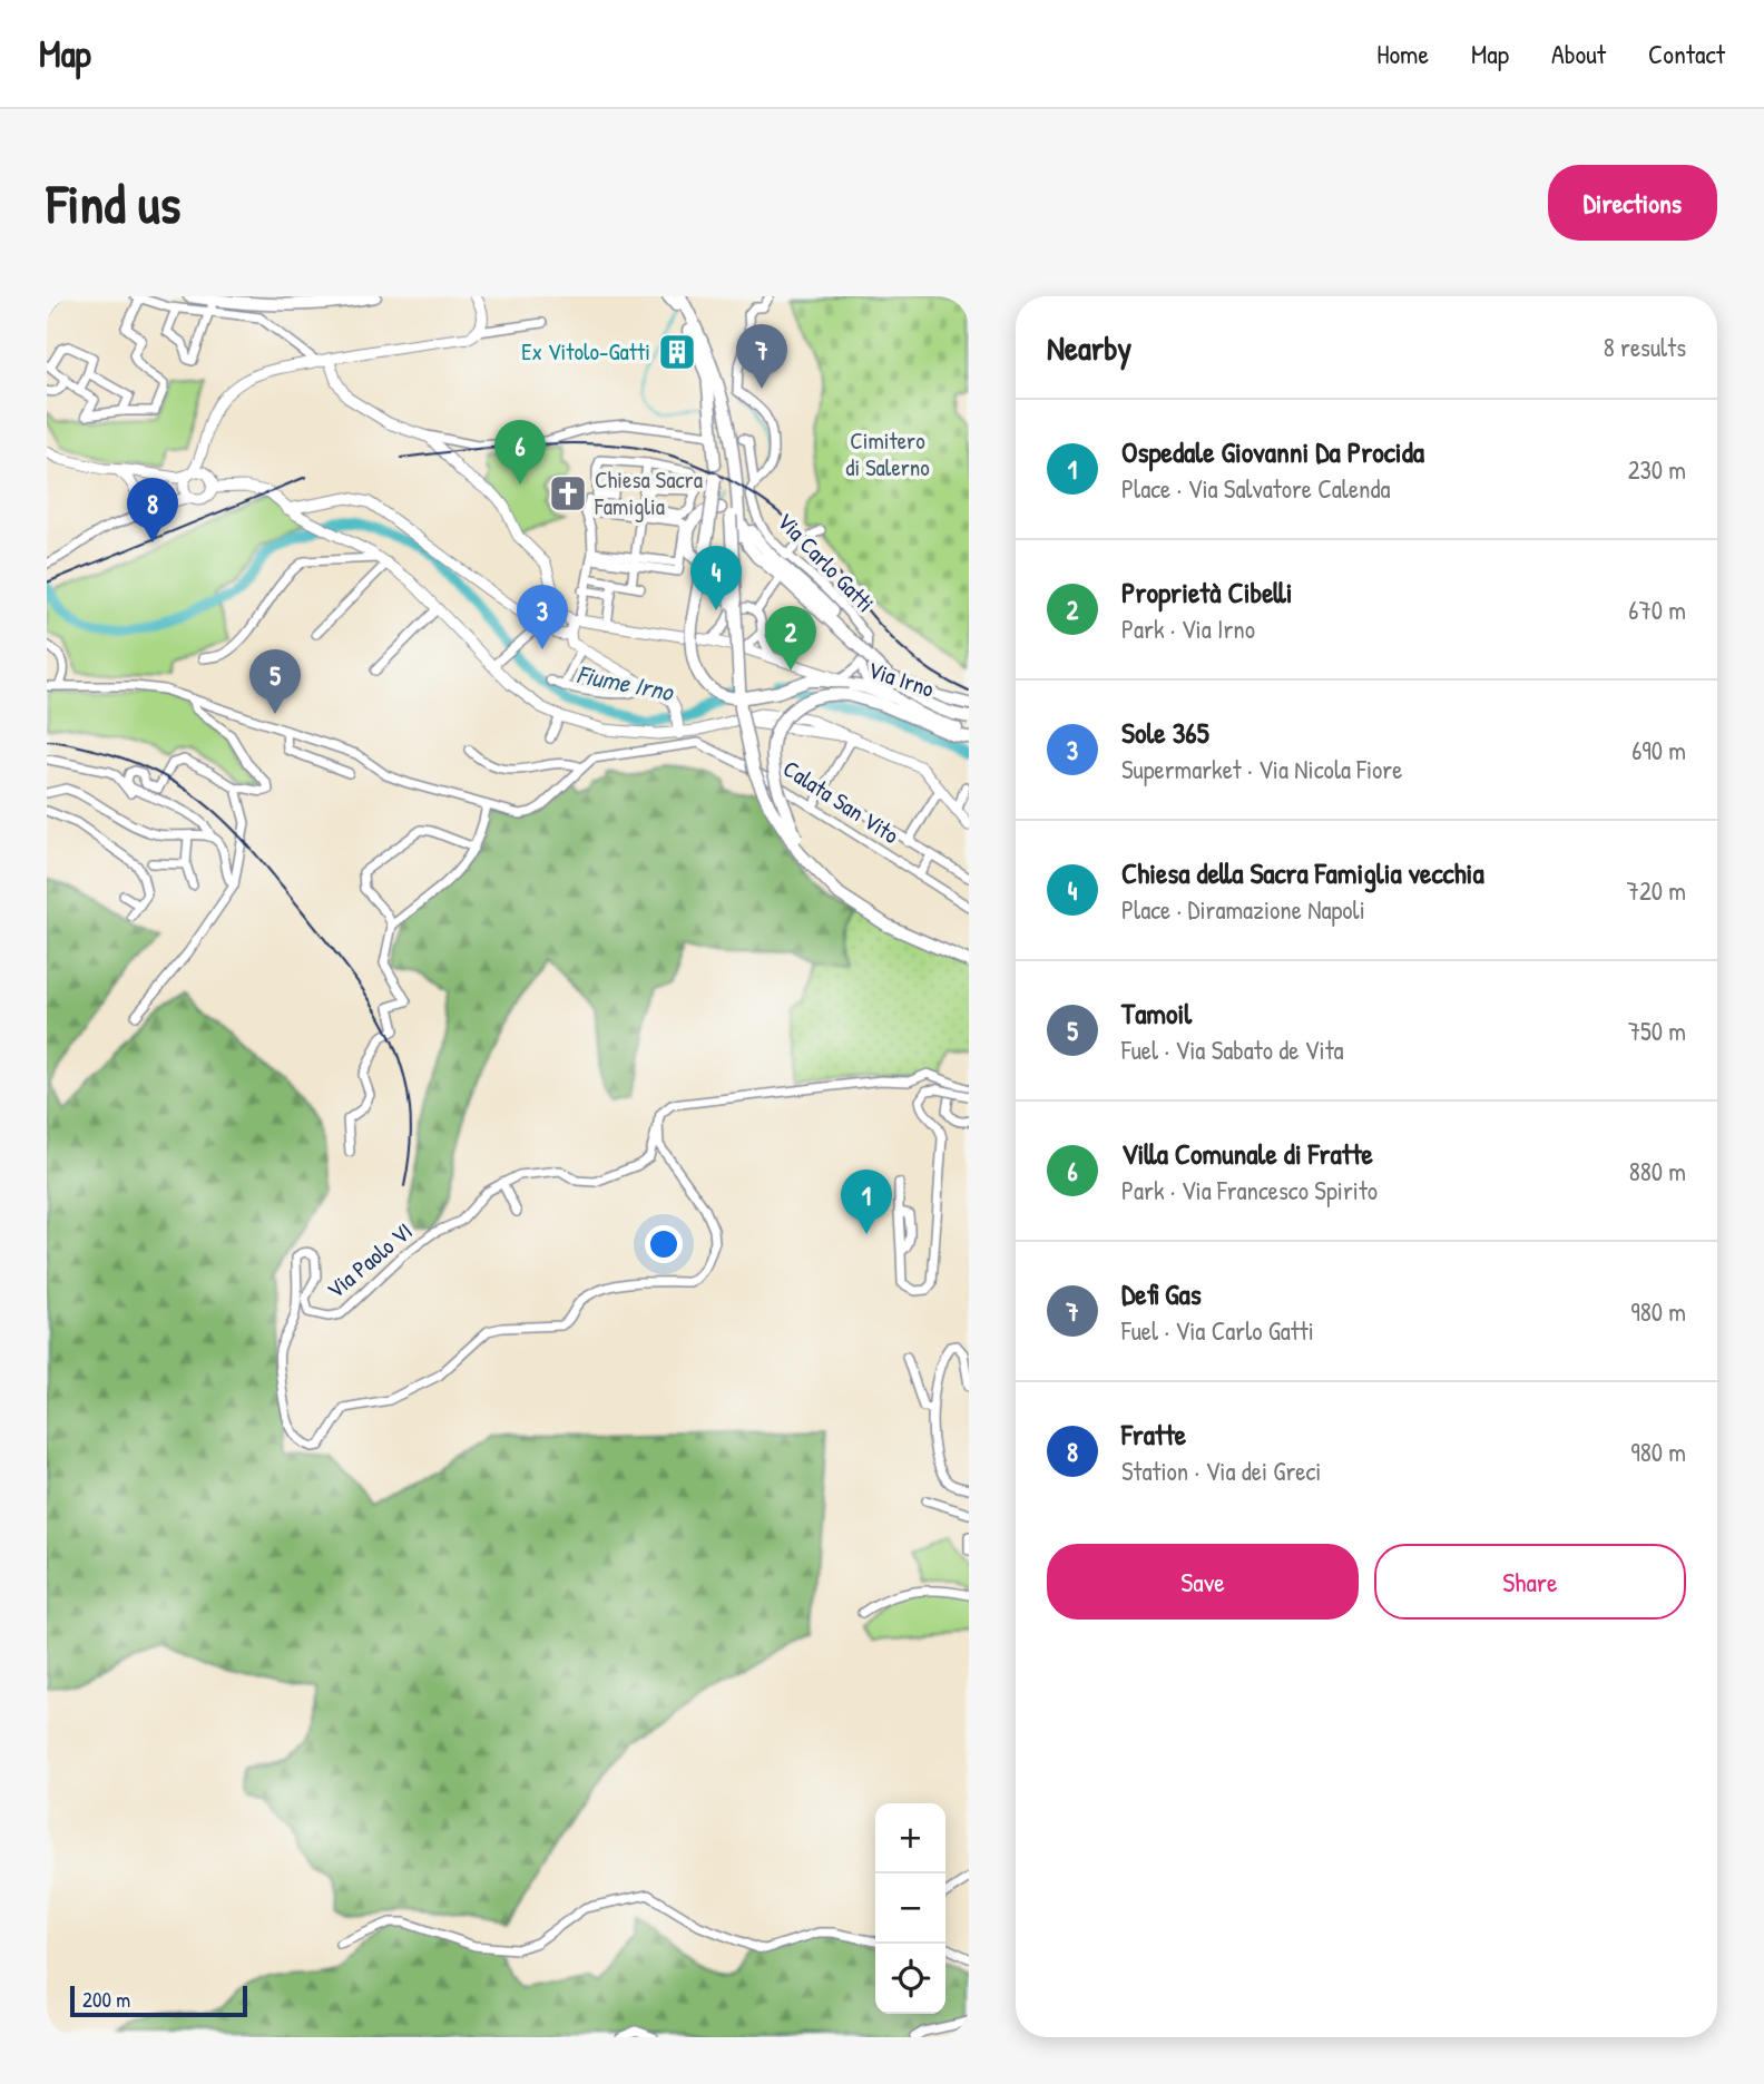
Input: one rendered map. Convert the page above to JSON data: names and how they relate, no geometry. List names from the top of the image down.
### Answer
{
  "streets": {
    "main road": ["Via Irno"],
    "street": ["Via Carlo Gatti", "Calata San Vito", "Via Paolo VI"]
  },
  "crossings": [
    ["Via Carlo Gatti", "Via Irno"]
  ],
  "water": ["Fiume Irno"],
  "parks": ["Cimitero di Salerno"],
  "places": {
    "building": ["Ex Vitolo-Gatti"],
    "church": ["Chiesa Sacra Famiglia"]
  },
  "scale_bar": "200 m",
  "page": {
    "header": "Map",
    "nav": [
      "Home",
      "Map",
      "About",
      "Contact"
    ],
    "buttons": [
      "Directions",
      ["Save", "Share"]
    ],
    "title": "Find us",
    "heading": ["Nearby", "8 results"],
    "pins": [
      "7",
      "6",
      "8",
      "4",
      "3",
      "2",
      "5",
      "1"
    ],
    "list": [
      {
        "mark": "1",
        "name": "Ospedale Giovanni Da Procida",
        "note": "Place · Via Salvatore Calenda",
        "value": "230 m"
      },
      {
        "mark": "2",
        "name": "Proprietà Cibelli",
        "note": "Park · Via Irno",
        "value": "670 m"
      },
      {
        "mark": "3",
        "name": "Sole 365",
        "note": "Supermarket · Via Nicola Fiore",
        "value": "690 m"
      },
      {
        "mark": "4",
        "name": "Chiesa della Sacra Famiglia vecchia",
        "note": "Place · Diramazione Napoli",
        "value": "720 m"
      },
      {
        "mark": "5",
        "name": "Tamoil",
        "note": "Fuel · Via Sabato de Vita",
        "value": "750 m"
      },
      {
        "mark": "6",
        "name": "Villa Comunale di Fratte",
        "note": "Park · Via Francesco Spirito",
        "value": "880 m"
      },
      {
        "mark": "7",
        "name": "Defi Gas",
        "note": "Fuel · Via Carlo Gatti",
        "value": "980 m"
      },
      {
        "mark": "8",
        "name": "Fratte",
        "note": "Station · Via dei Greci",
        "value": "980 m"
      }
    ],
    "map_buttons": ["+", "−"],
    "scale": "200 m"
  }
}
